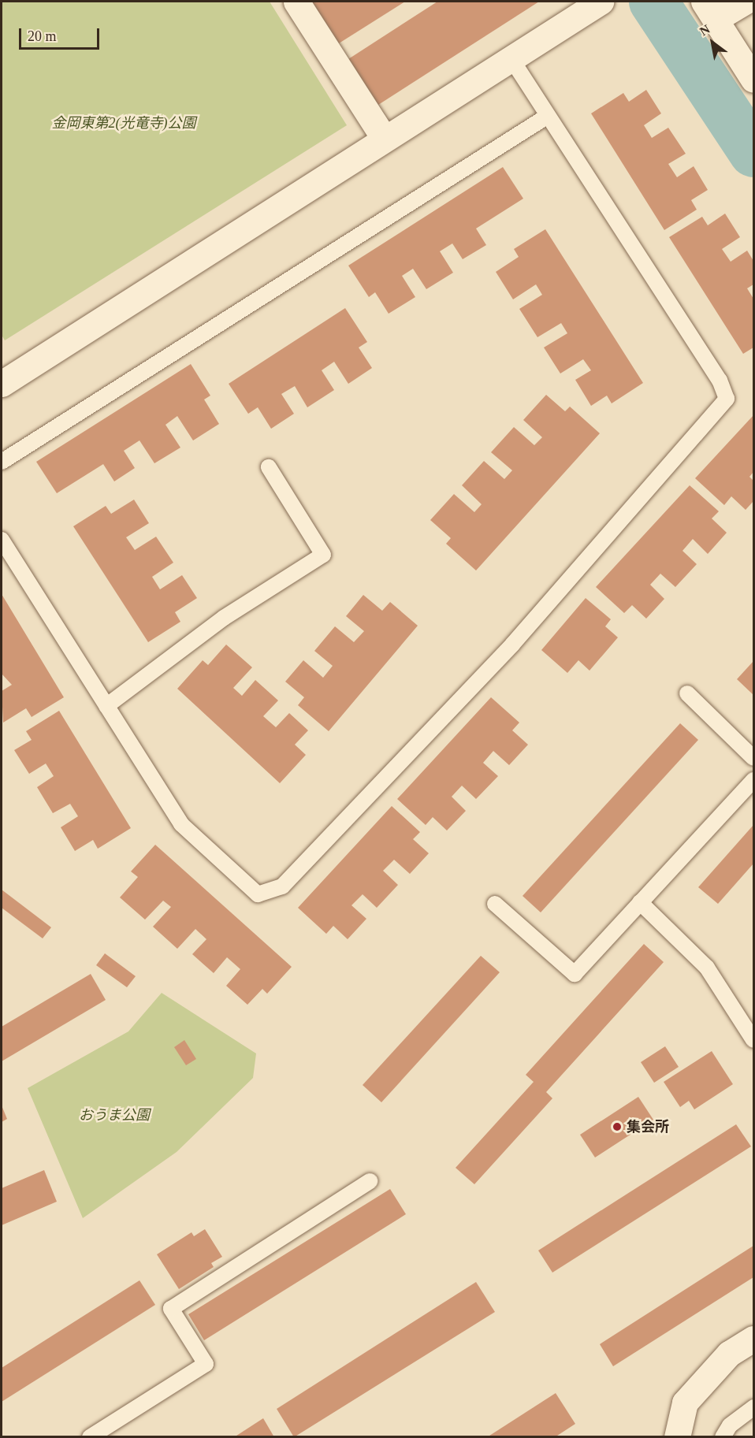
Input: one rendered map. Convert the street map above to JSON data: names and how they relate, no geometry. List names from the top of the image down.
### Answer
{
  "parks": ["金岡東第2(光竜寺)公園", "おうま公園"],
  "places": ["集会所"],
  "scale_bar": "20 m",
  "north": "top left"
}
